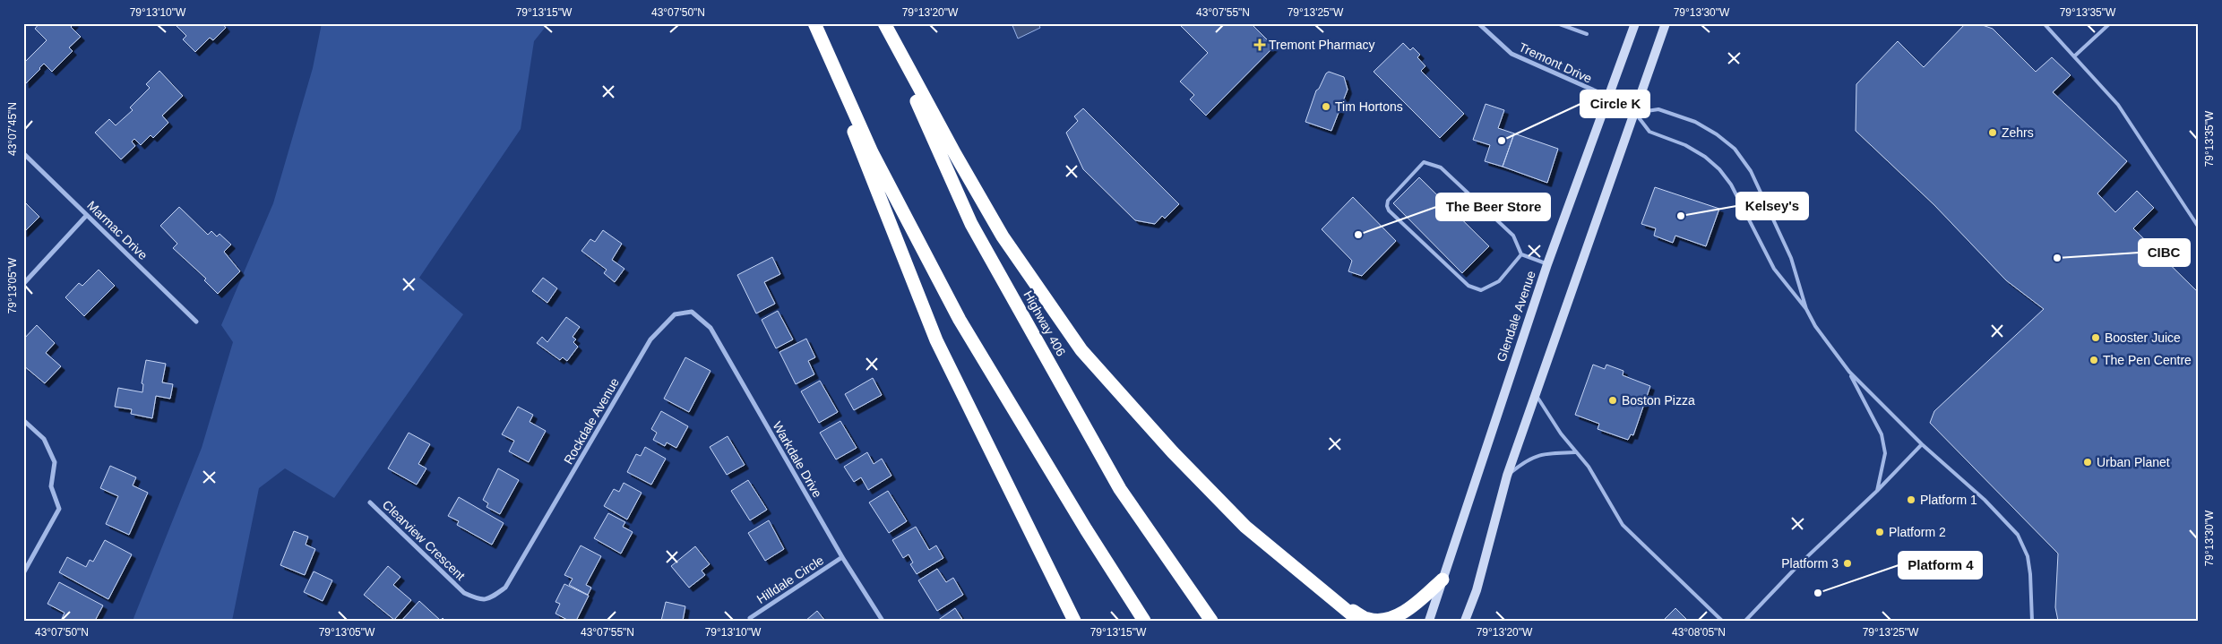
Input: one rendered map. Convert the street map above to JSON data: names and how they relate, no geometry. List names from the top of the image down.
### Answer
{
  "streets": {
    "highway": ["Highway 406"],
    "main road": ["Glendale Avenue"],
    "street": [
      "Tremont Drive",
      "Marmac Drive",
      "Rockdale Avenue",
      "Warkdale Drive",
      "Clearview Crescent",
      "Hilldale Circle"
    ]
  },
  "crossings": [
    ["Tremont Drive", "Glendale Avenue"],
    ["Rockdale Avenue", "Warkdale Drive"],
    ["Rockdale Avenue", "Clearview Crescent"],
    ["Warkdale Drive", "Hilldale Circle"]
  ],
  "places": {
    "health": ["Tremont Pharmacy"],
    "other": [
      "Tim Hortons",
      "Zehrs",
      "Circle K",
      "Kelsey's",
      "The Beer Store",
      "CIBC",
      "Booster Juice",
      "The Pen Centre",
      "Boston Pizza",
      "Urban Planet",
      "Platform 1",
      "Platform 2",
      "Platform 3",
      "Platform 4"
    ]
  },
  "coordinates": [
    "79°13'10\"W",
    "79°13'15\"W",
    "43°07'50\"N",
    "79°13'20\"W",
    "43°07'55\"N",
    "79°13'25\"W",
    "79°13'30\"W",
    "79°13'35\"W",
    "43°07'45\"N",
    "79°13'05\"W",
    "43°08'05\"N"
  ]
}
